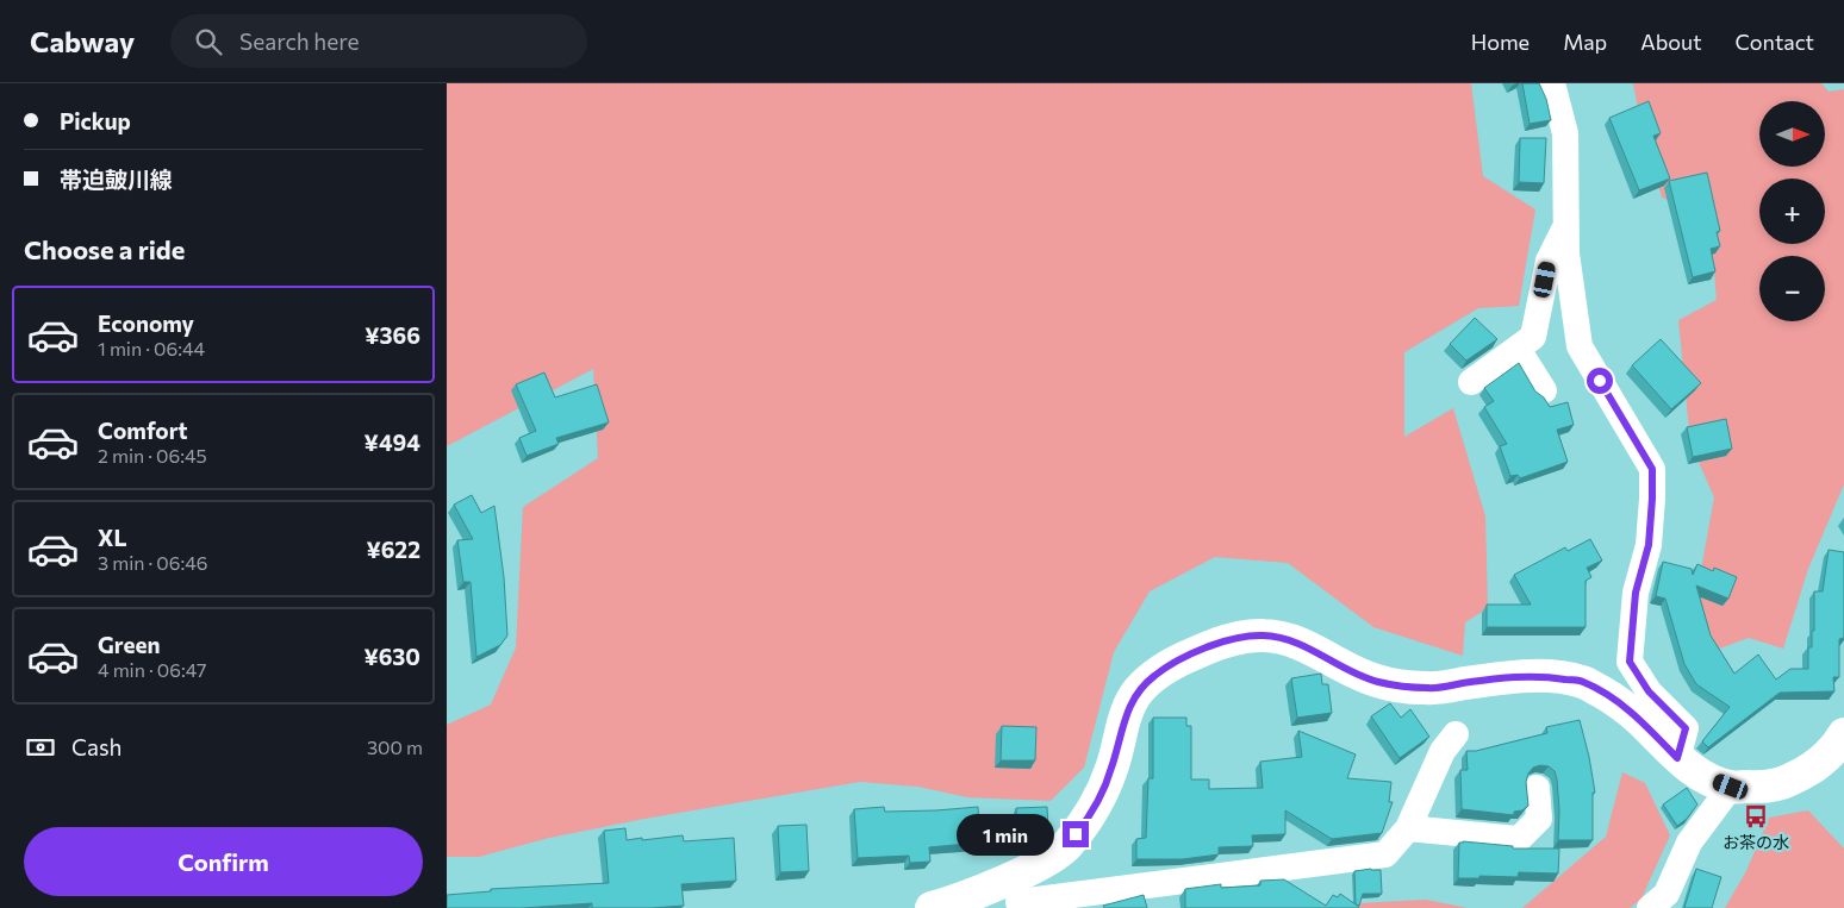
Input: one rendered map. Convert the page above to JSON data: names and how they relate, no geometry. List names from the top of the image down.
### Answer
{
  "places": {
    "bus stop": ["お茶の水"]
  },
  "north": "right",
  "page": {
    "header": "Cabway",
    "search": "Search here",
    "nav": [
      "Home",
      "Map",
      "About",
      "Contact"
    ],
    "banner": ["Pickup", "帯迫皷川線"],
    "map_buttons": ["+", "−"],
    "heading": "Choose a ride",
    "list": [
      {
        "name": "Economy",
        "note": "1 min · 06:44",
        "value": "¥366"
      },
      {
        "name": "Comfort",
        "note": "2 min · 06:45",
        "value": "¥494"
      },
      {
        "name": "XL",
        "note": "3 min · 06:46",
        "value": "¥622"
      },
      {
        "name": "Green",
        "note": "4 min · 06:47",
        "value": "¥630"
      }
    ],
    "pay": ["Cash", "300 m"],
    "bubble": "1 min",
    "buttons": "Confirm"
  }
}
